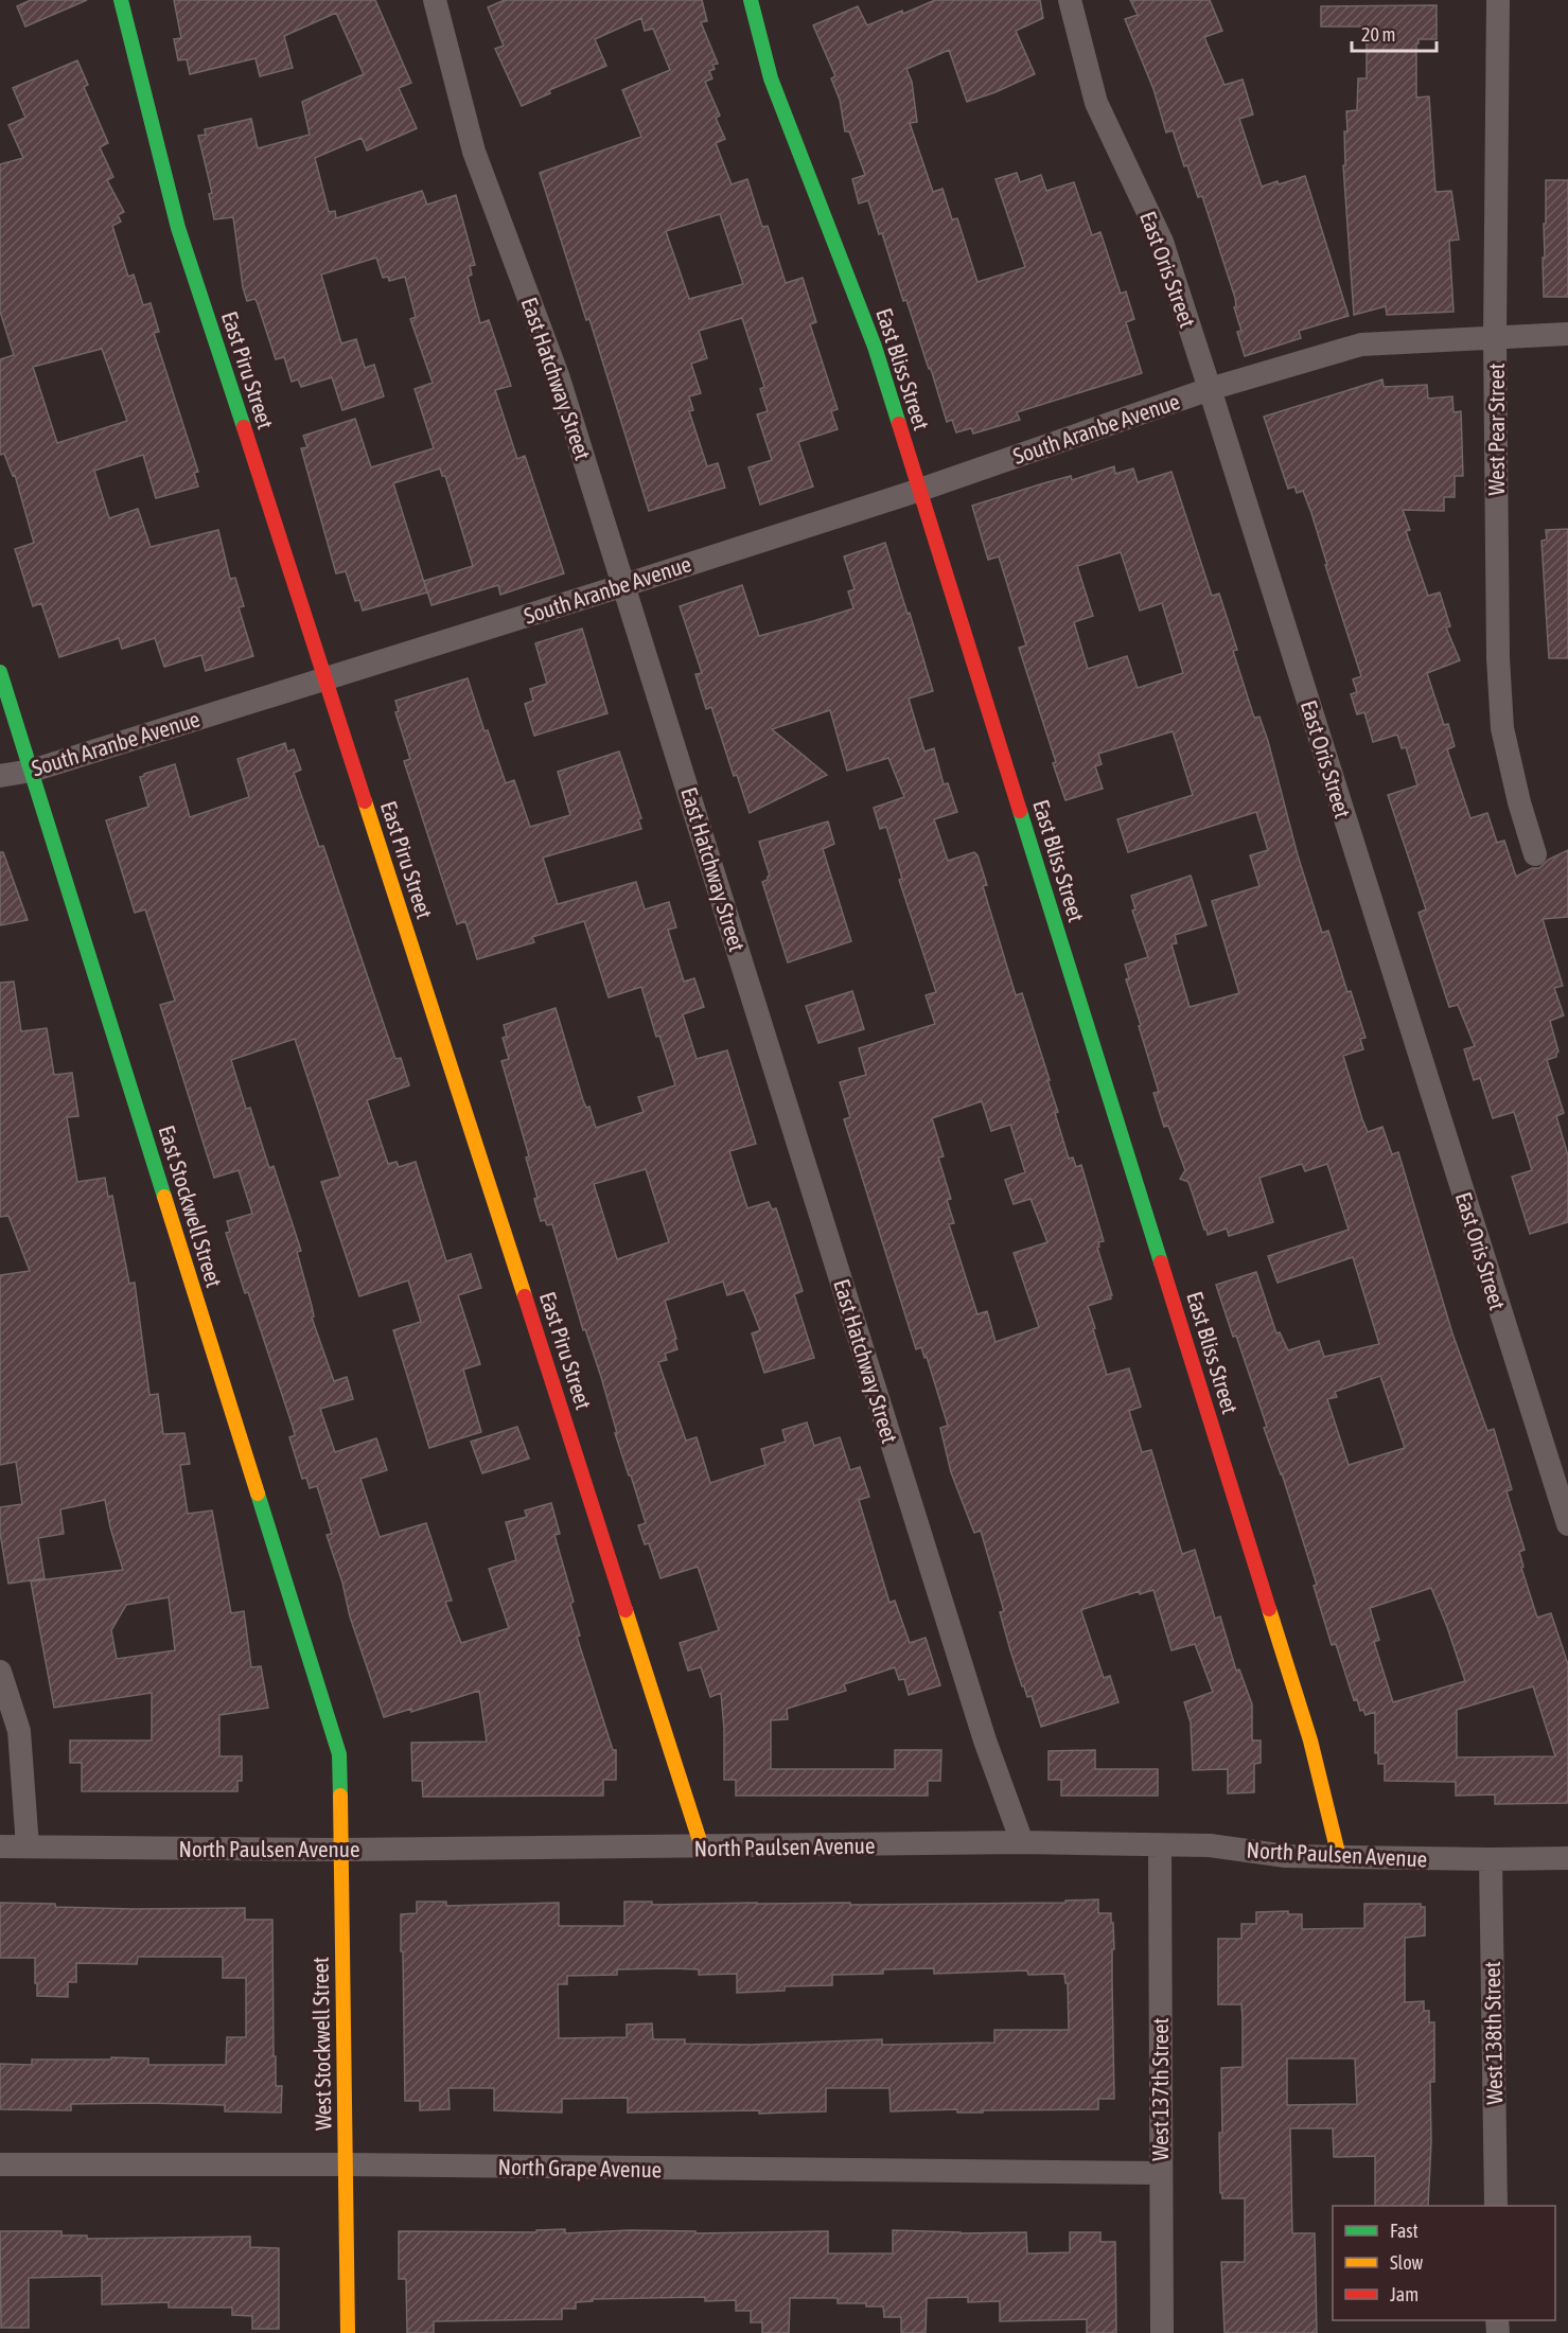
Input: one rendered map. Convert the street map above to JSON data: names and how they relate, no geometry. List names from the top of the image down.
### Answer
{
  "streets": {
    "street": [
      "East Oris Street",
      "East Bliss Street",
      "East Piru Street",
      "East Hatchway Street",
      "South Aranbe Avenue",
      "West Pear Street",
      "East Stockwell Street",
      "North Paulsen Avenue",
      "West 138th Street",
      "West Stockwell Street",
      "West 137th Street",
      "North Grape Avenue"
    ]
  },
  "crossings": [
    ["East Oris Street", "South Aranbe Avenue"],
    ["East Bliss Street", "South Aranbe Avenue"],
    ["East Bliss Street", "North Paulsen Avenue"],
    ["East Piru Street", "South Aranbe Avenue"],
    ["East Piru Street", "North Paulsen Avenue"],
    ["East Hatchway Street", "South Aranbe Avenue"],
    ["East Hatchway Street", "North Paulsen Avenue"],
    ["South Aranbe Avenue", "West Pear Street"],
    ["South Aranbe Avenue", "East Stockwell Street"],
    ["East Stockwell Street", "West Stockwell Street"],
    ["North Paulsen Avenue", "West 138th Street"],
    ["North Paulsen Avenue", "West Stockwell Street"],
    ["North Paulsen Avenue", "West 137th Street"],
    ["West Stockwell Street", "North Grape Avenue"],
    ["West 137th Street", "North Grape Avenue"]
  ],
  "legend": ["Fast", "Slow", "Jam"],
  "scale_bar": "20 m"
}
